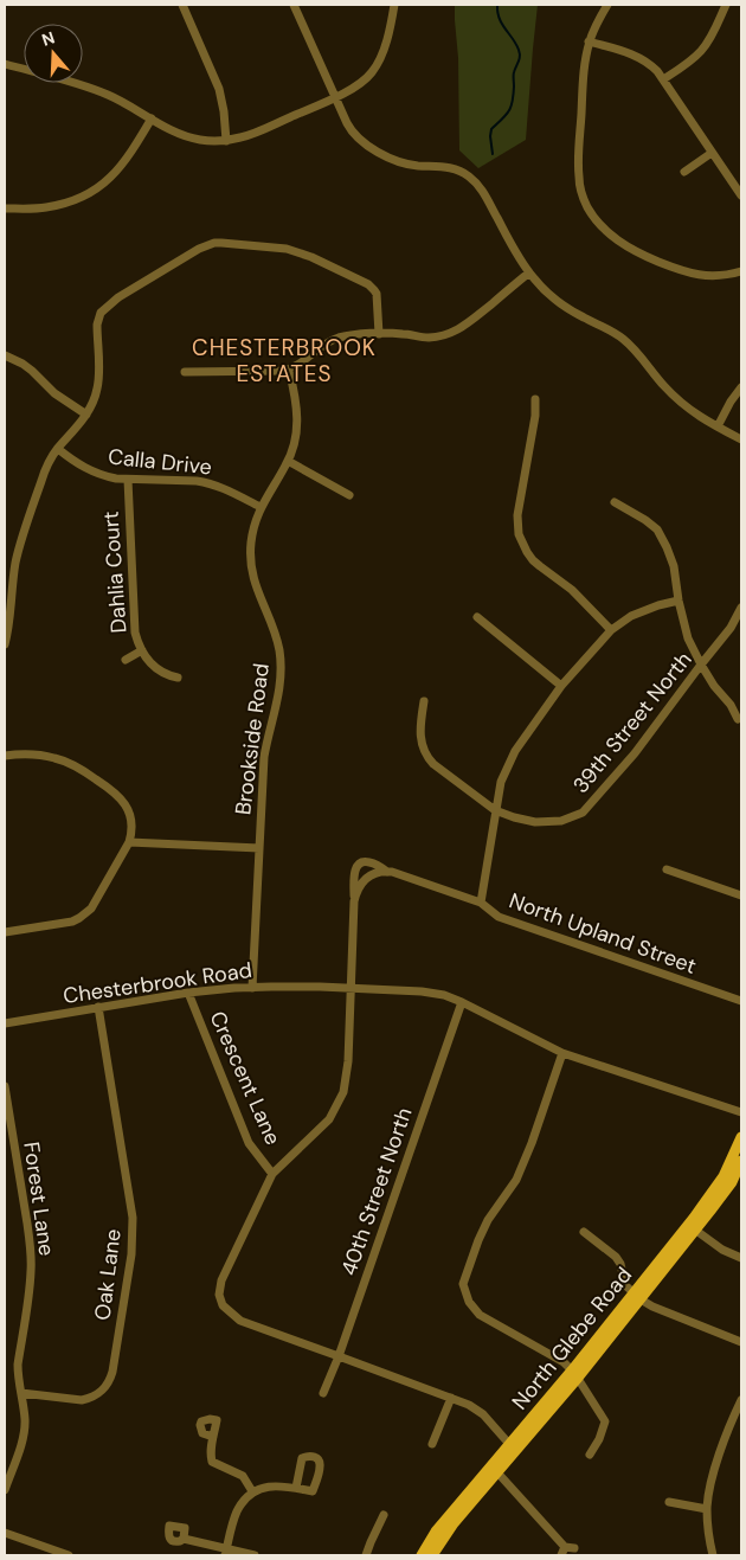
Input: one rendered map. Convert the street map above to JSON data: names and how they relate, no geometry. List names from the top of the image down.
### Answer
{
  "streets": {
    "main road": ["North Glebe Road"],
    "street": [
      "Calla Drive",
      "Dahlia Court",
      "39th Street North",
      "Brookside Road",
      "North Upland Street",
      "Chesterbrook Road",
      "Crescent Lane",
      "40th Street North",
      "Forest Lane",
      "Oak Lane"
    ]
  },
  "crossings": [
    ["Calla Drive", "Dahlia Court"],
    ["Calla Drive", "Brookside Road"],
    ["Brookside Road", "Chesterbrook Road"],
    ["North Upland Street", "Chesterbrook Road"],
    ["North Upland Street", "Crescent Lane"],
    ["Chesterbrook Road", "Crescent Lane"],
    ["Chesterbrook Road", "40th Street North"],
    ["Chesterbrook Road", "Oak Lane"],
    ["Forest Lane", "Oak Lane"]
  ],
  "districts": ["CHESTERBROOK ESTATES"],
  "north": "top"
}
